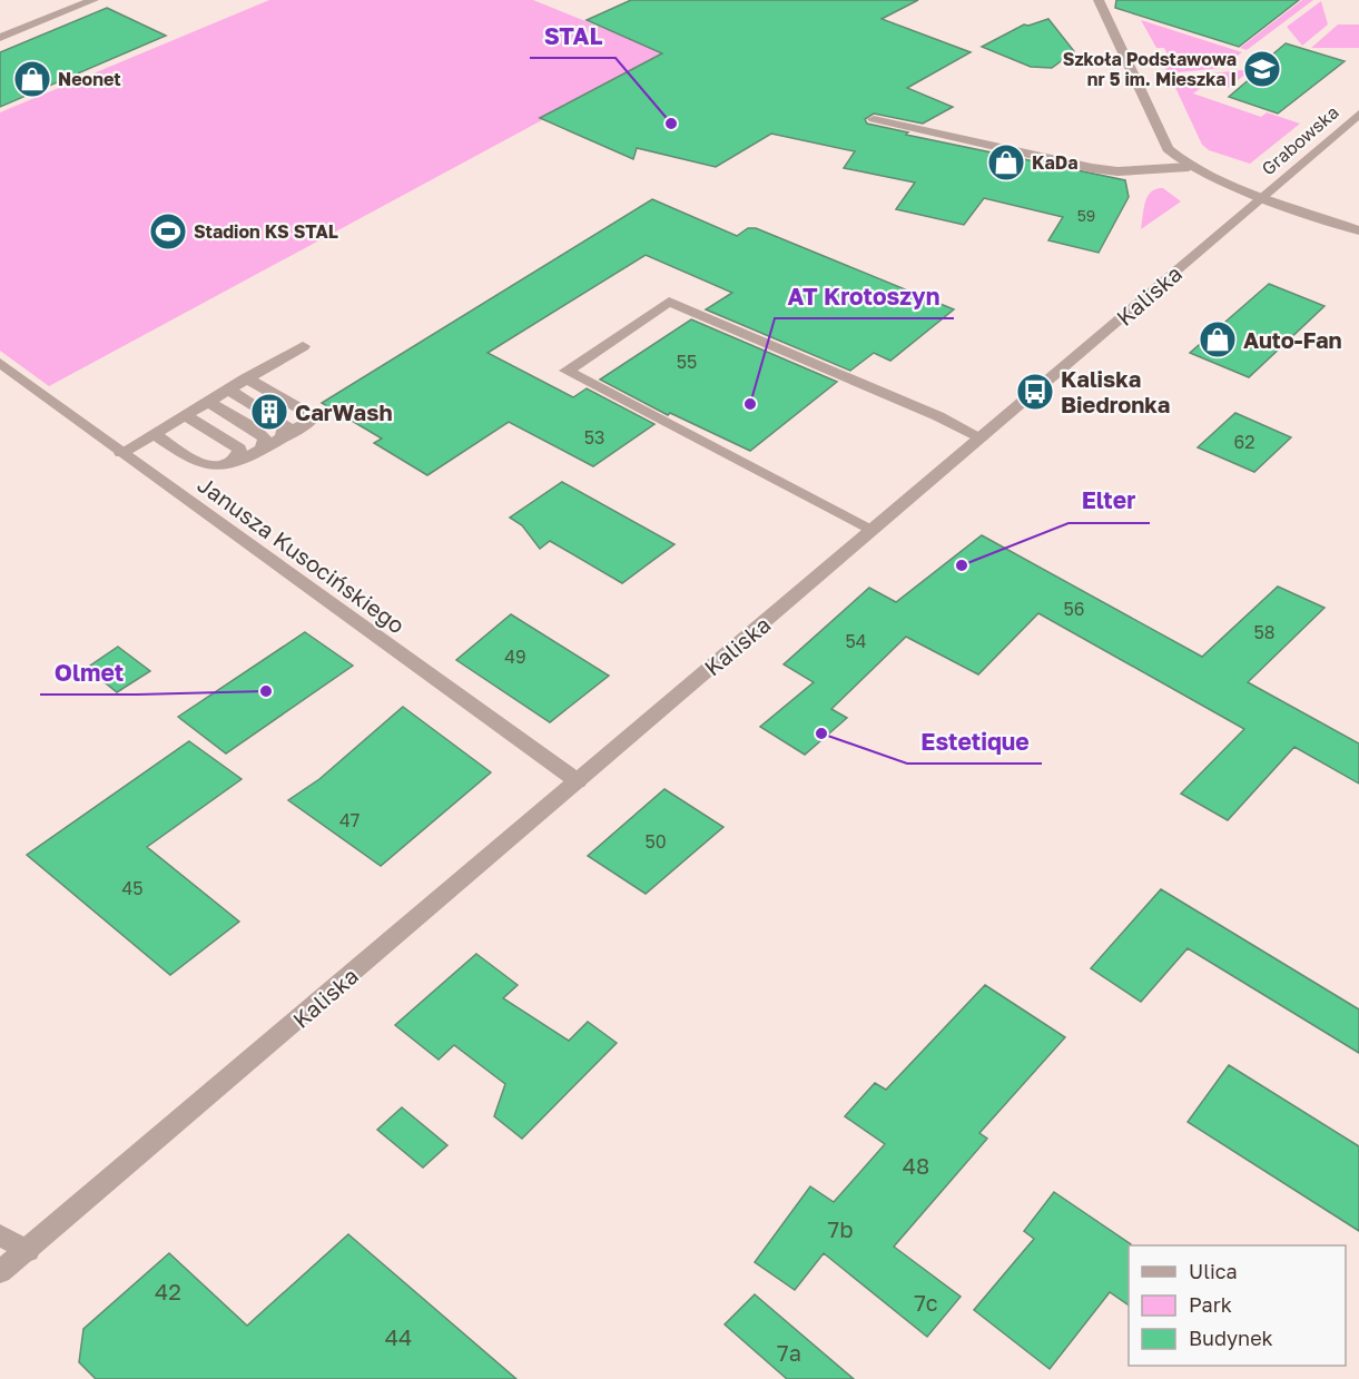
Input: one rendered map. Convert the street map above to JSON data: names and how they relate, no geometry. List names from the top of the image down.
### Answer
{
  "streets": {
    "street": ["Grabowska", "Kaliska", "Janusza Kusocińskiego"]
  },
  "crossings": [
    ["Grabowska", "Kaliska"],
    ["Kaliska", "Janusza Kusocińskiego"]
  ],
  "places": {
    "school or university": ["Szkoła Podstawowa nr 5 im. Mieszka I"],
    "shop": ["Neonet", "KaDa", "Auto-Fan"],
    "other": [
      "STAL",
      "AT Krotoszyn",
      "Elter",
      "Olmet",
      "Estetique"
    ],
    "sports": ["Stadion KS STAL"],
    "bus stop": ["Kaliska Biedronka"],
    "building": ["CarWash"]
  },
  "house_numbers": [
    "59",
    "55",
    "53",
    "62",
    "56",
    "58",
    "54",
    "49",
    "47",
    "50",
    "45",
    "48",
    "7b",
    "42",
    "7c",
    "44",
    "7a"
  ],
  "legend": ["Ulica", "Park", "Budynek"]
}
